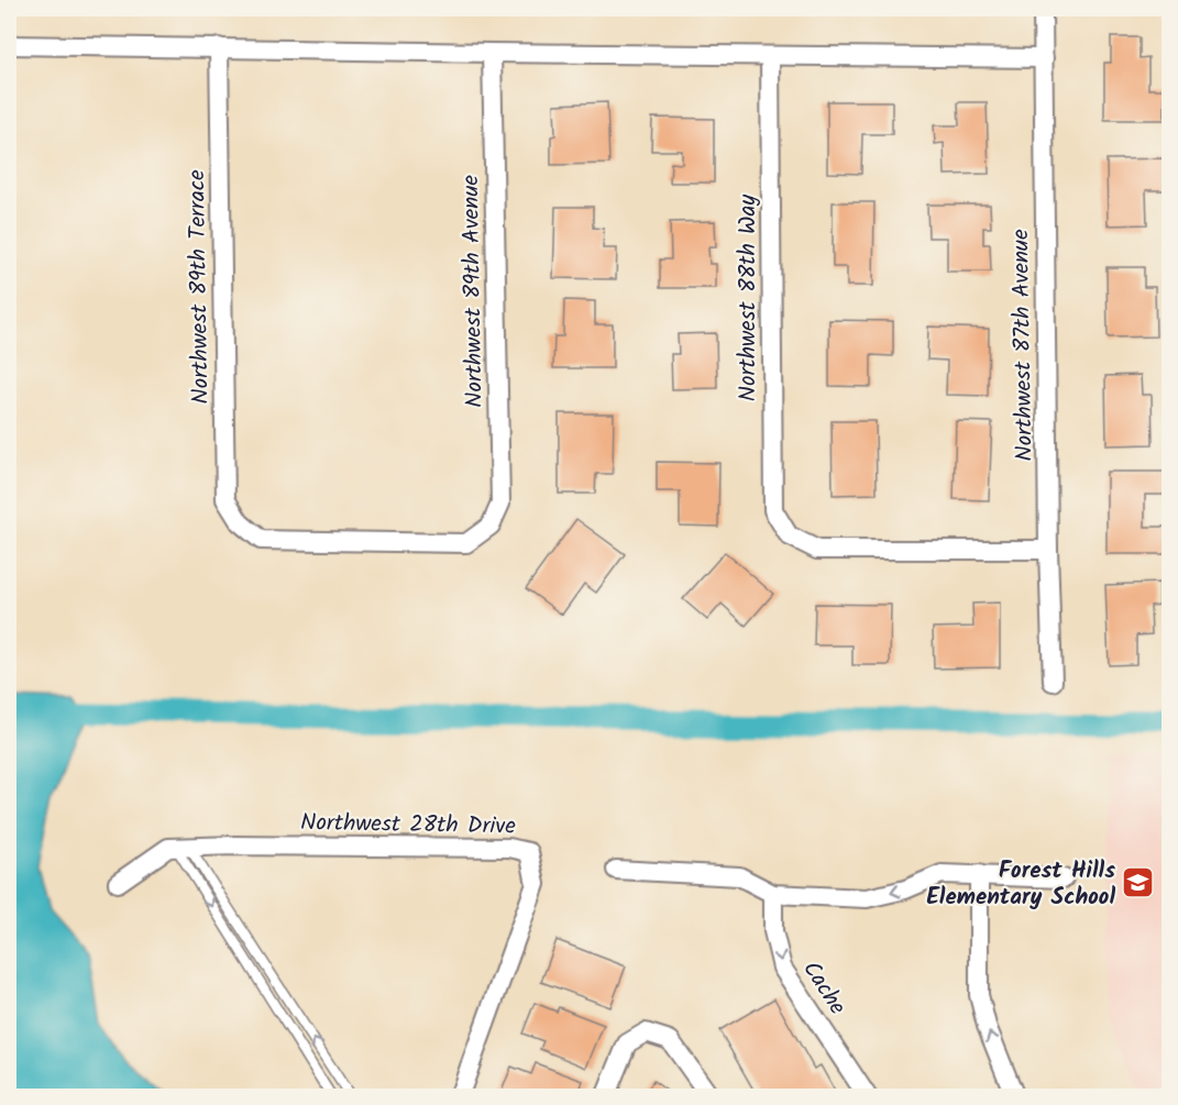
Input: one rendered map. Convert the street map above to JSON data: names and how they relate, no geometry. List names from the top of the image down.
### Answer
{
  "streets": {
    "street": [
      "Northwest 89th Terrace",
      "Northwest 89th Avenue",
      "Northwest 88th Way",
      "Northwest 87th Avenue",
      "Northwest 28th Drive",
      "Cache"
    ]
  },
  "crossings": [
    ["Northwest 89th Terrace", "Northwest 89th Avenue"],
    ["Northwest 88th Way", "Northwest 87th Avenue"]
  ],
  "one_way": ["Cache"],
  "places": {
    "school or university": ["Forest Hills Elementary School"]
  }
}
